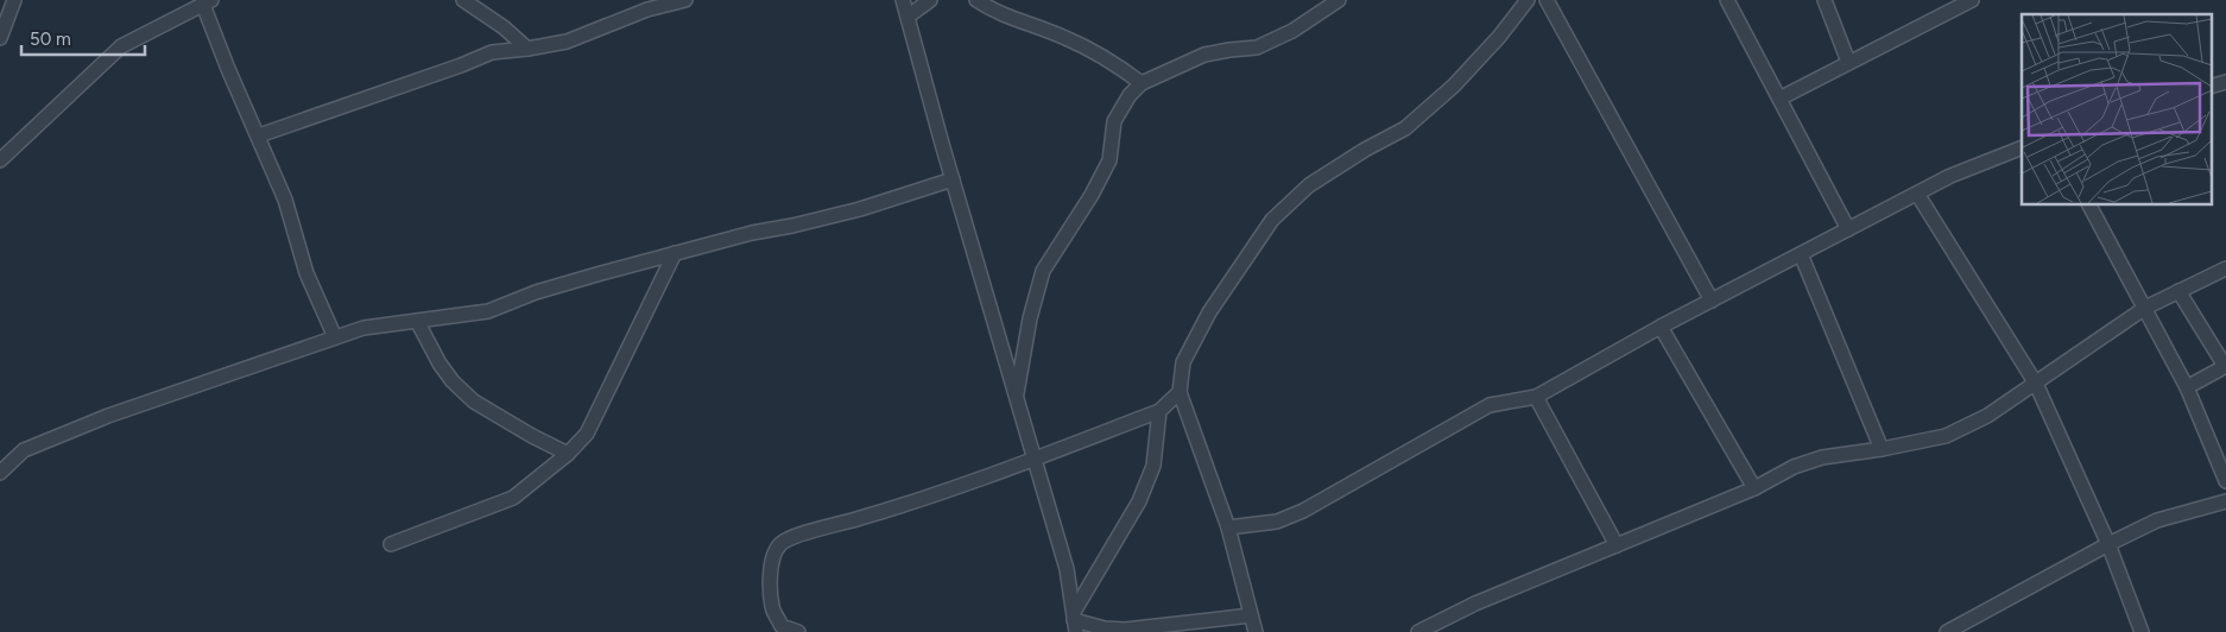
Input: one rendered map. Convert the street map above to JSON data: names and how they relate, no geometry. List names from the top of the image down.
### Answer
{
  "scale_bar": "50 m"
}
